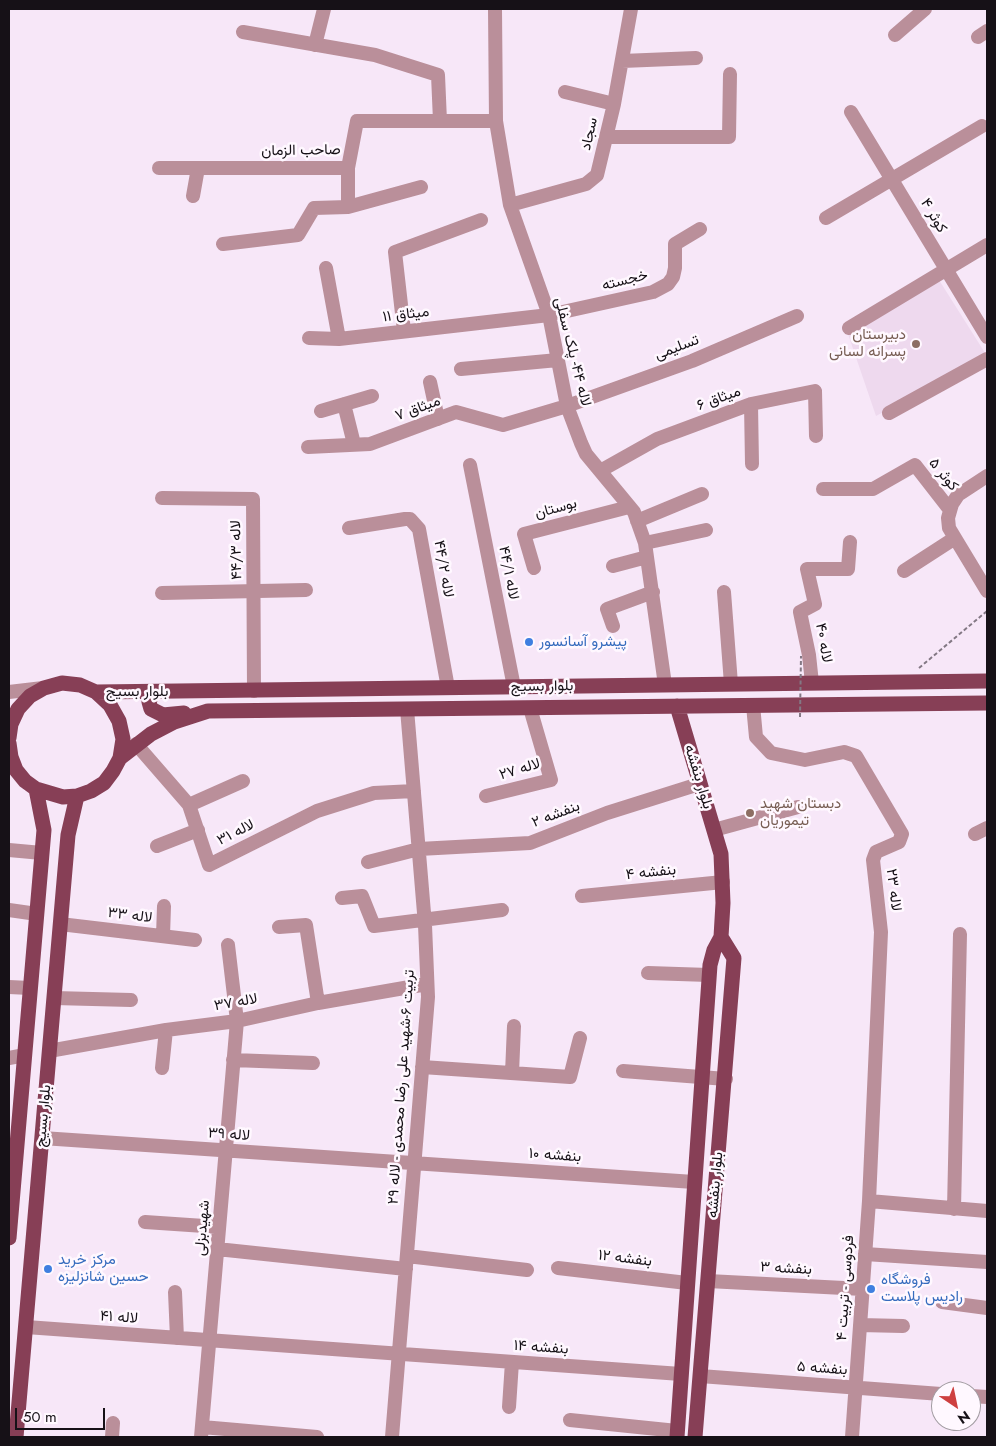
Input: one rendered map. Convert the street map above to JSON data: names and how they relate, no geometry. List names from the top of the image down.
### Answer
{
  "streets": {
    "main road": ["بلوار بسیج", "بلوار بنفشه"],
    "street": [
      "سجاد",
      "صاحب الزمان",
      "کوثر ۴",
      "خجسته",
      "میثاق ۱۱",
      "تسلیمی",
      "لاله ۴۴- پلک سفلی",
      "میثاق ۶",
      "میثاق ۷",
      "کوثر ۵",
      "بوستان",
      "لاله ۴۴/۳",
      "لاله ۴۴/۲",
      "لاله ۴۴/۱",
      "لاله ۴۰",
      "لاله ۲۷",
      "بنفشه ۲",
      "لاله ۳۱",
      "بنفشه ۴",
      "لاله ۲۳",
      "لاله ۳۳",
      "لاله ۳۷",
      "تربیت ۶-شهید علی رضا محمدی - لاله ۲۹",
      "لاله ۳۹",
      "بنفشه ۱۰",
      "شهیدبزلی",
      "بنفشه ۱۲",
      "بنفشه ۳",
      "فردوسی - تربیت ۴",
      "لاله ۴۱",
      "بنفشه ۱۴",
      "بنفشه ۵"
    ]
  },
  "crossings": [
    ["سجاد", "لاله ۴۴- پلک سفلی"],
    ["صاحب الزمان", "لاله ۴۴- پلک سفلی"],
    ["خجسته", "میثاق ۱۱"],
    ["خجسته", "لاله ۴۴- پلک سفلی"],
    ["میثاق ۱۱", "لاله ۴۴- پلک سفلی"],
    ["تسلیمی", "لاله ۴۴- پلک سفلی"],
    ["تسلیمی", "میثاق ۷"],
    ["لاله ۴۴- پلک سفلی", "میثاق ۶"],
    ["لاله ۴۴- پلک سفلی", "میثاق ۷"],
    ["لاله ۴۴- پلک سفلی", "بوستان"],
    ["لاله ۴۴- پلک سفلی", "بلوار بسیج"],
    ["لاله ۴۴/۳", "بلوار بسیج"],
    ["لاله ۴۴/۲", "بلوار بسیج"],
    ["لاله ۴۴/۱", "بلوار بسیج"],
    ["لاله ۴۰", "بلوار بسیج"],
    ["بلوار بسیج", "لاله ۲۷"],
    ["بلوار بسیج", "بلوار بنفشه"],
    ["بلوار بسیج", "لاله ۳۱"],
    ["بلوار بسیج", "لاله ۲۳"],
    ["بلوار بسیج", "لاله ۳۳"],
    ["بلوار بسیج", "لاله ۳۷"],
    ["بلوار بسیج", "تربیت ۶-شهید علی رضا محمدی - لاله ۲۹"],
    ["بلوار بسیج", "لاله ۳۹"],
    ["بلوار بسیج", "لاله ۴۱"],
    ["بلوار بنفشه", "بنفشه ۲"],
    ["بلوار بنفشه", "بنفشه ۴"],
    ["بلوار بنفشه", "بنفشه ۱۰"],
    ["بلوار بنفشه", "بنفشه ۱۲"],
    ["بلوار بنفشه", "بنفشه ۳"],
    ["بلوار بنفشه", "بنفشه ۱۴"],
    ["بلوار بنفشه", "بنفشه ۵"],
    ["بنفشه ۲", "تربیت ۶-شهید علی رضا محمدی - لاله ۲۹"],
    ["لاله ۳۱", "تربیت ۶-شهید علی رضا محمدی - لاله ۲۹"],
    ["لاله ۲۳", "فردوسی - تربیت ۴"],
    ["لاله ۳۷", "تربیت ۶-شهید علی رضا محمدی - لاله ۲۹"],
    ["لاله ۳۷", "شهیدبزلی"],
    ["تربیت ۶-شهید علی رضا محمدی - لاله ۲۹", "لاله ۳۹"],
    ["تربیت ۶-شهید علی رضا محمدی - لاله ۲۹", "بنفشه ۱۰"],
    ["تربیت ۶-شهید علی رضا محمدی - لاله ۲۹", "بنفشه ۱۴"],
    ["لاله ۳۹", "بنفشه ۱۰"],
    ["لاله ۳۹", "شهیدبزلی"],
    ["شهیدبزلی", "لاله ۴۱"],
    ["شهیدبزلی", "بنفشه ۱۴"],
    ["بنفشه ۳", "فردوسی - تربیت ۴"],
    ["فردوسی - تربیت ۴", "بنفشه ۵"],
    ["لاله ۴۱", "بنفشه ۱۴"]
  ],
  "places": [
    "دبیرستان پسرانه لسانی",
    "پیشرو آسانسور",
    "دبستان شهید تیموریان",
    "مرکز خرید حسین شانزلیزه",
    "فروشگاه رادیس پلاست"
  ],
  "scale_bar": "50 m",
  "north": "bottom right"
}
